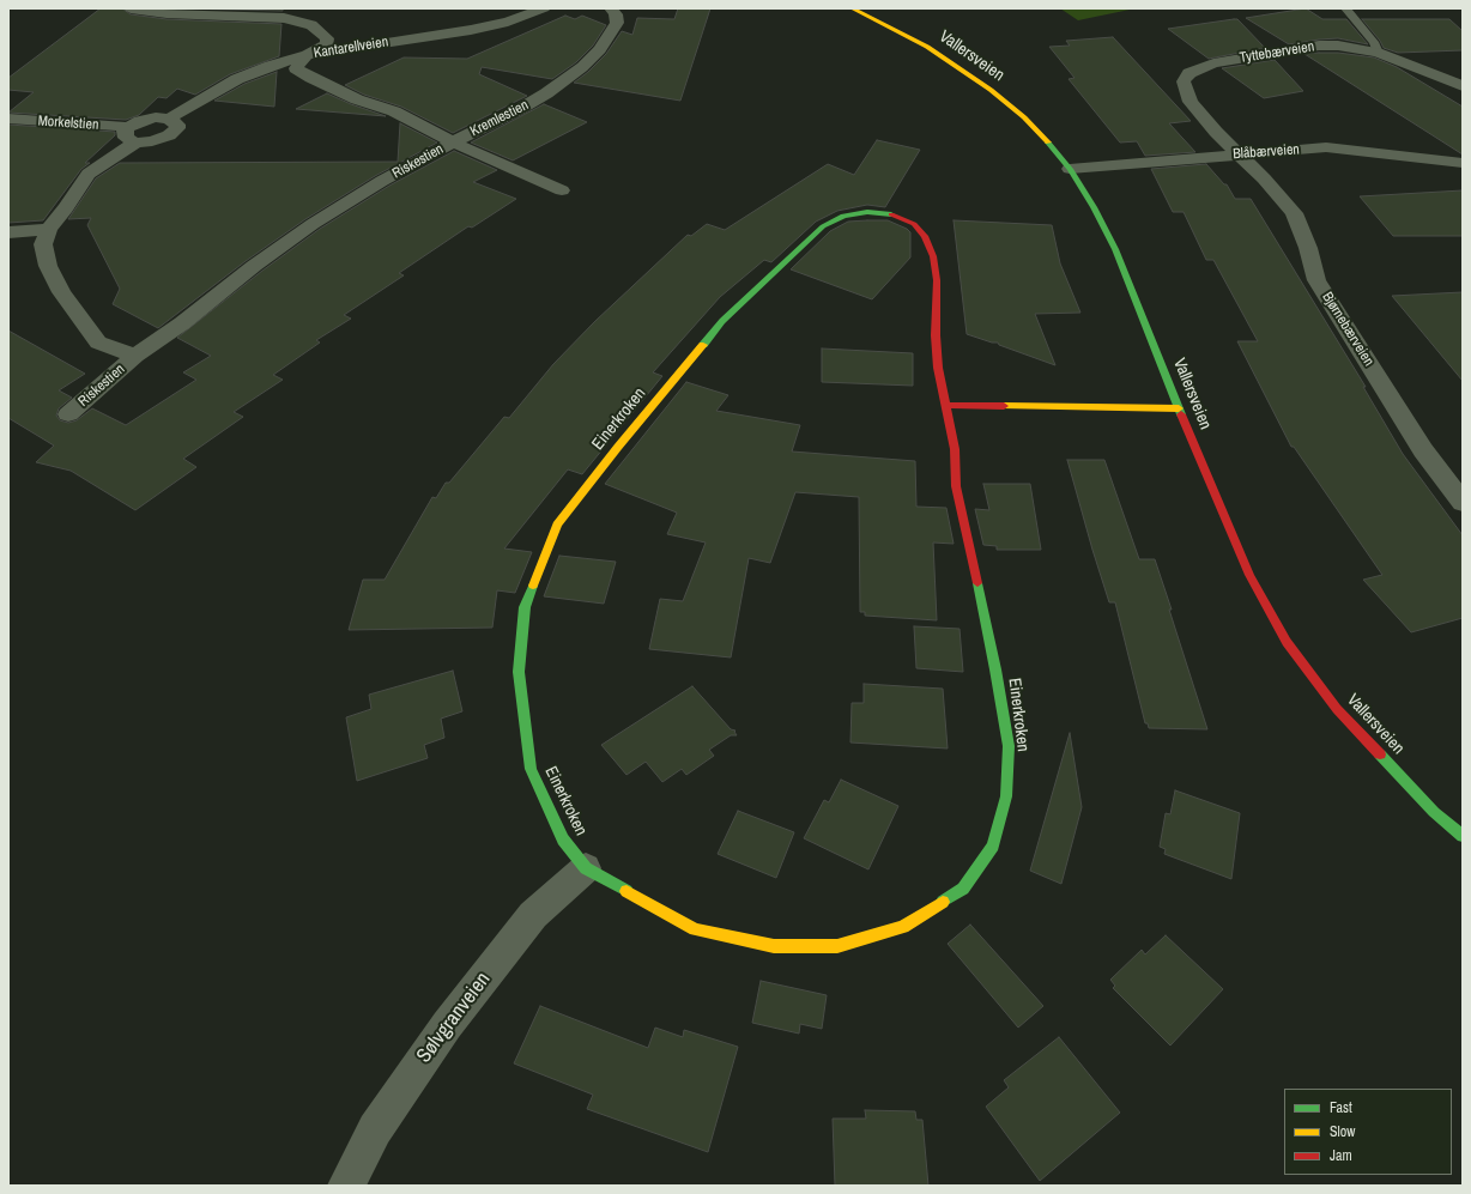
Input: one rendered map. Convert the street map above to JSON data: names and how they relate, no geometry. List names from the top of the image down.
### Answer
{
  "streets": {
    "street": [
      "Kantarellveien",
      "Tyttebærveien",
      "Vallersveien",
      "Kremlestien",
      "Morkelstien",
      "Blåbærveien",
      "Riskestien",
      "Bjørnebærveien",
      "Einerkroken",
      "Sølvgranveien"
    ]
  },
  "crossings": [
    ["Kantarellveien", "Morkelstien"],
    ["Kantarellveien", "Riskestien"],
    ["Tyttebærveien", "Blåbærveien"],
    ["Tyttebærveien", "Bjørnebærveien"],
    ["Vallersveien", "Blåbærveien"],
    ["Kremlestien", "Riskestien"],
    ["Blåbærveien", "Bjørnebærveien"],
    ["Einerkroken", "Sølvgranveien"]
  ],
  "legend": ["Fast", "Slow", "Jam"]
}
